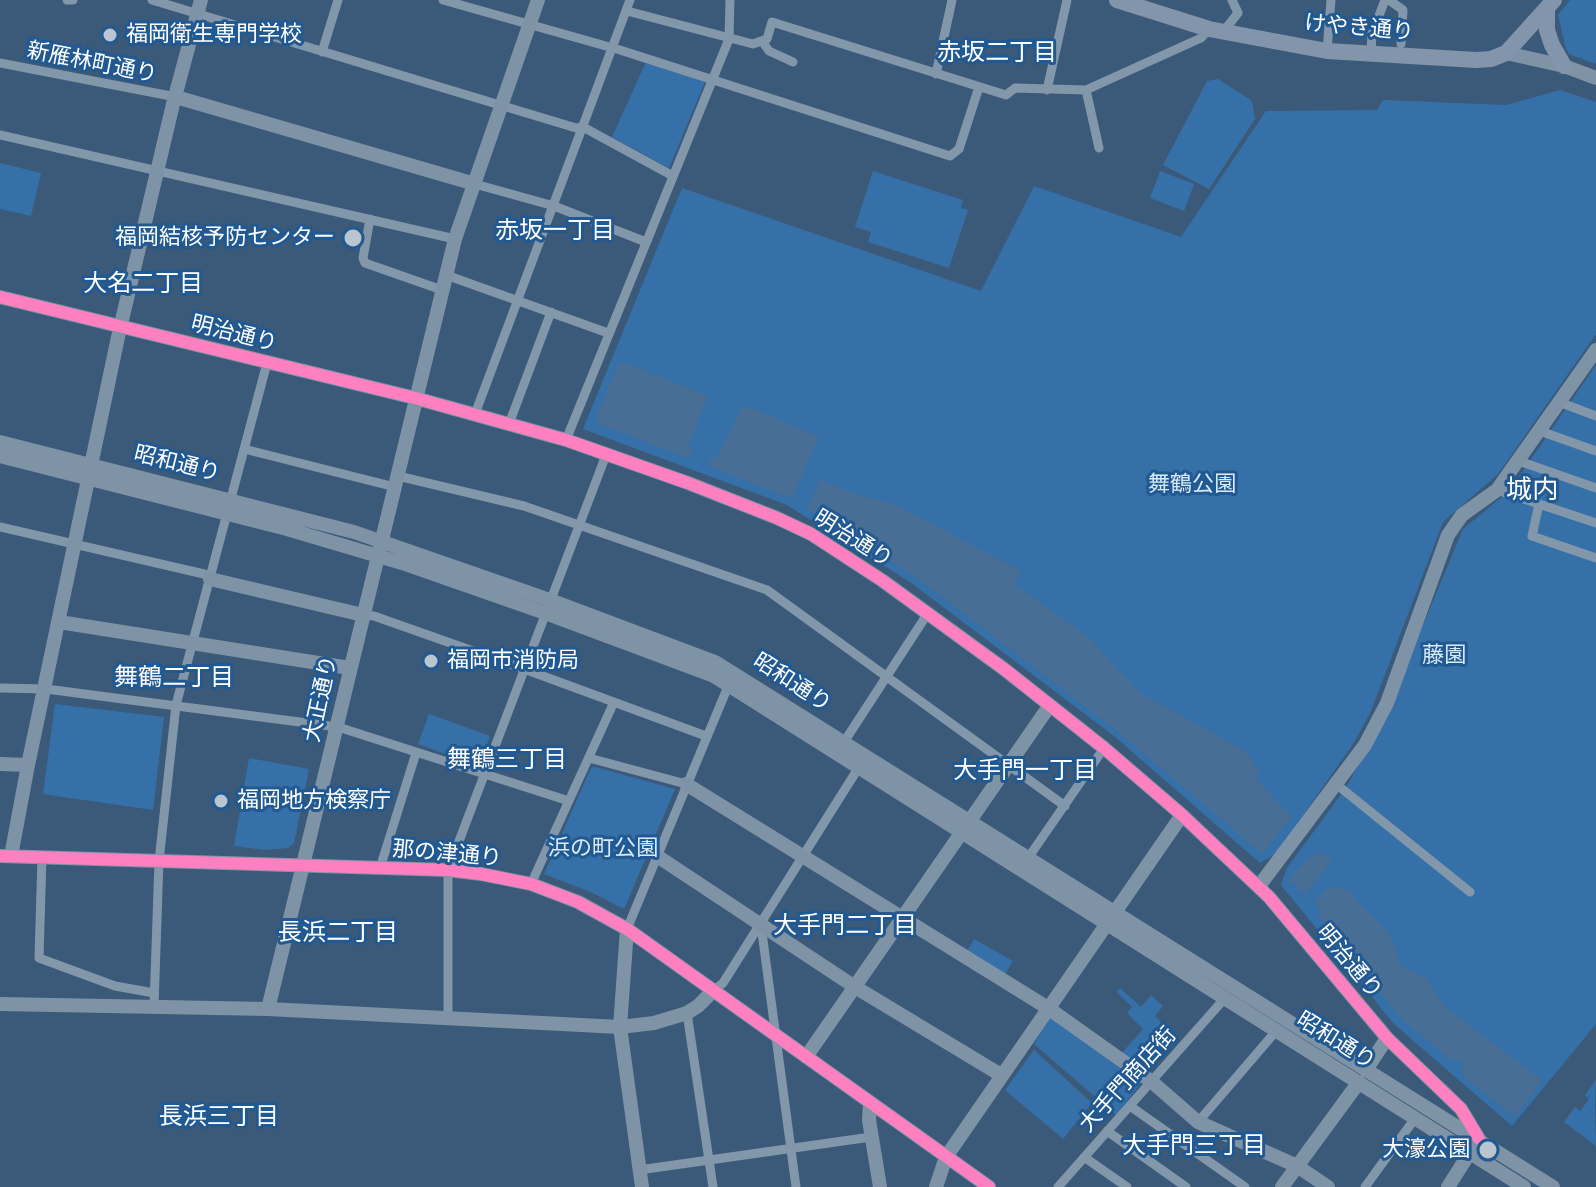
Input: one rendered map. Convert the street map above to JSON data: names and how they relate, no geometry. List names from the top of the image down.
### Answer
{
  "streets": {
    "highway": ["けやき通り"],
    "street": [
      "新雁林町通り",
      "明治通り",
      "昭和通り",
      "大正通り",
      "那の津通り",
      "大手門商店街"
    ]
  },
  "crossings": [
    ["明治通り", "昭和通り"],
    ["明治通り", "大正通り"],
    ["昭和通り", "大正通り"],
    ["昭和通り", "大手門商店街"],
    ["大正通り", "那の津通り"]
  ],
  "districts": [
    "赤坂二丁目",
    "赤坂一丁目",
    "大名二丁目",
    "城内",
    "舞鶴二丁目",
    "舞鶴三丁目",
    "大手門一丁目",
    "大手門二丁目",
    "長浜二丁目",
    "長浜三丁目",
    "大手門三丁目"
  ],
  "parks": ["舞鶴公園", "藤園", "浜の町公園"],
  "places": [
    "福岡衛生専門学校",
    "福岡結核予防センター",
    "福岡市消防局",
    "福岡地方検察庁",
    "大濠公園"
  ]
}
